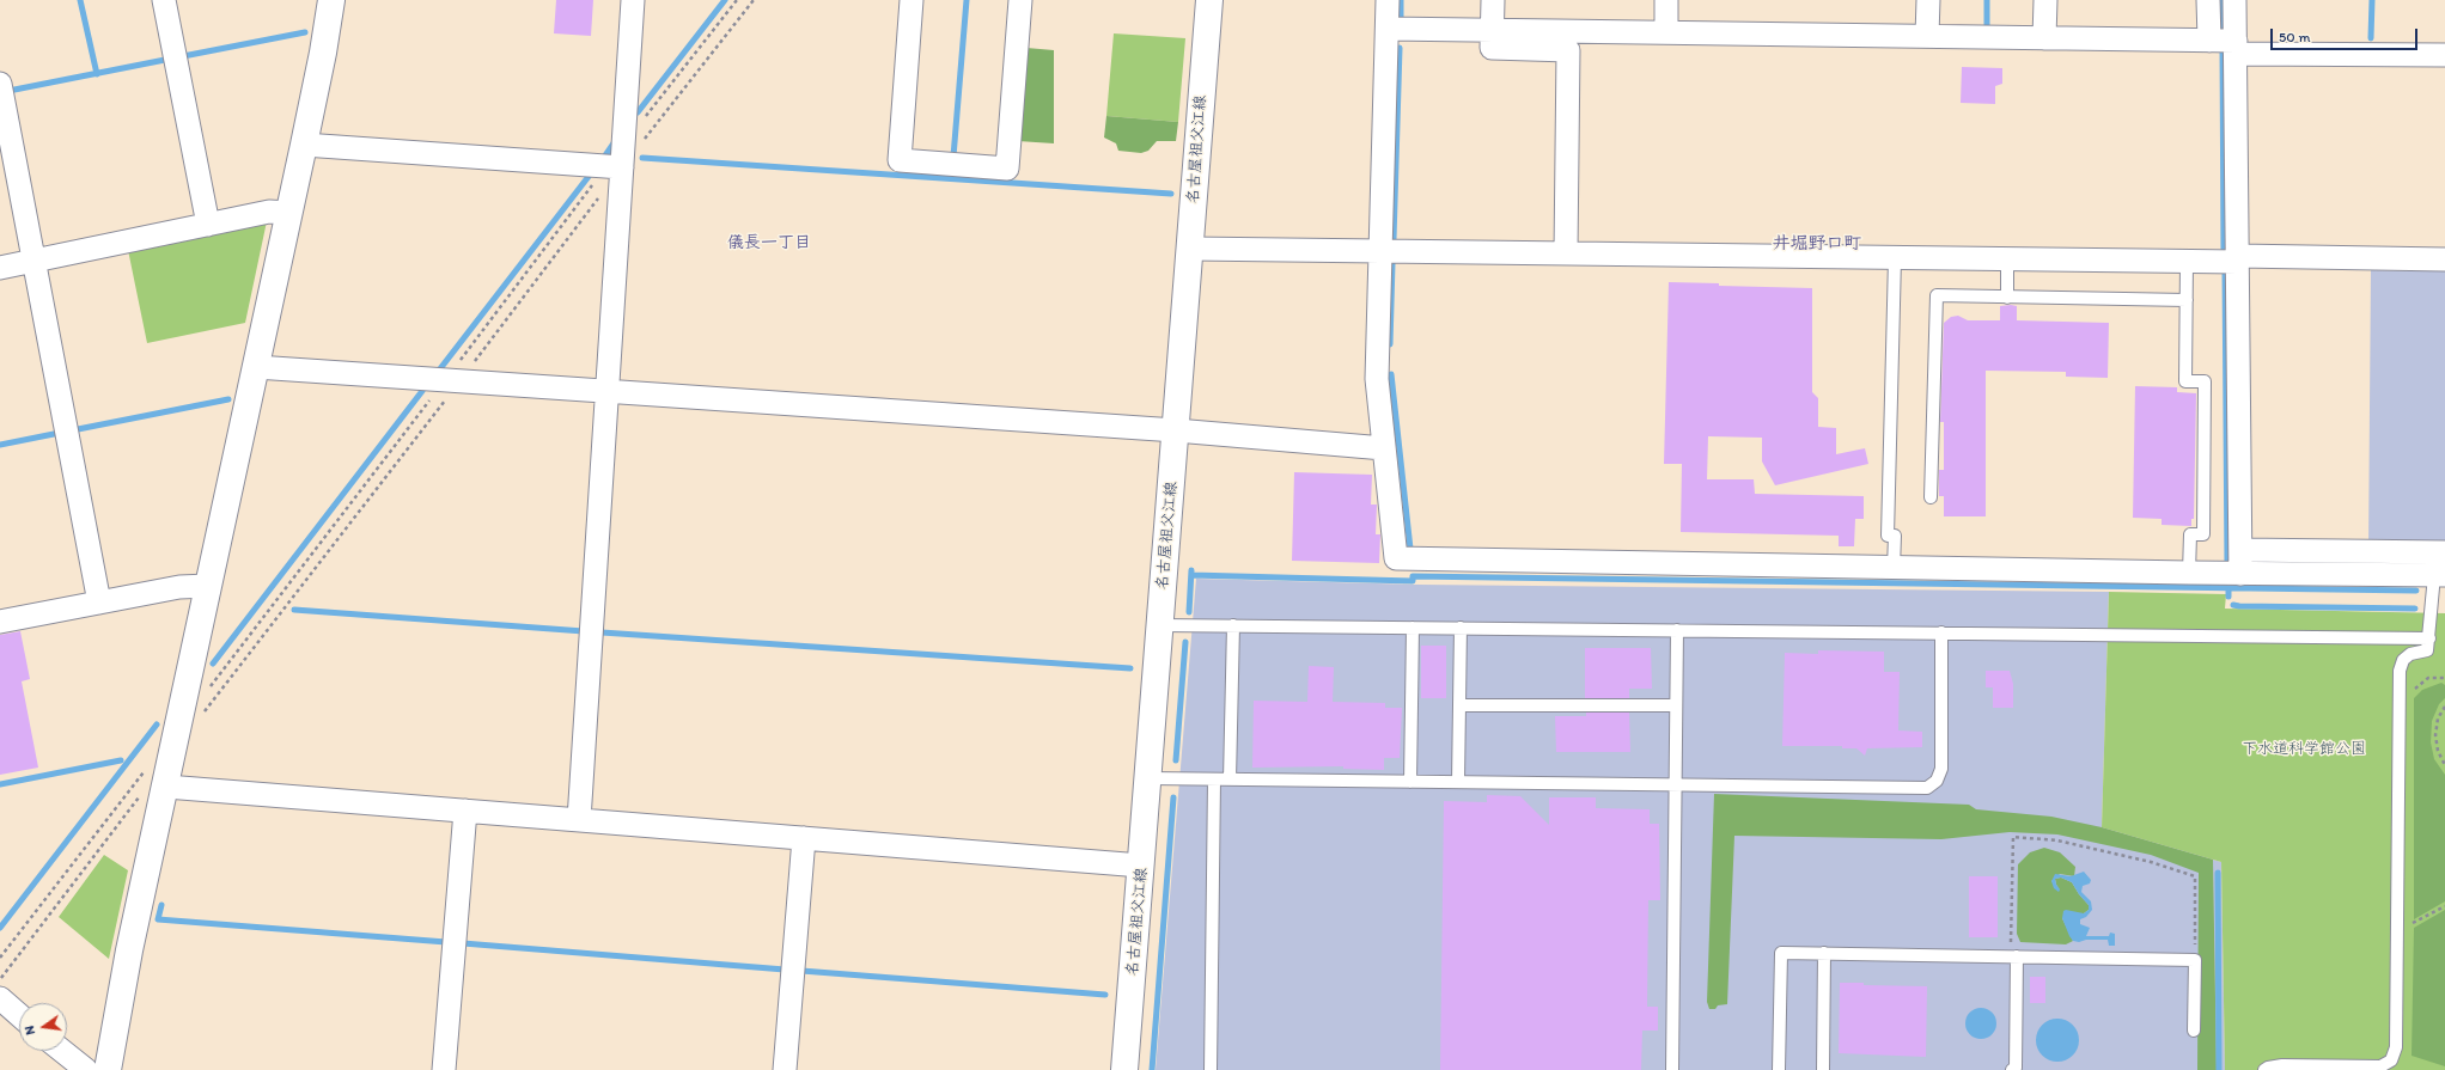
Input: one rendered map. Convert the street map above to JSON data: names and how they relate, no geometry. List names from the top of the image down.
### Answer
{
  "streets": {
    "street": ["名古屋祖父江線"]
  },
  "districts": ["儀長一丁目", "井堀野口町"],
  "parks": ["下水道科学館公園"],
  "scale_bar": "50 m",
  "north": "left"
}
